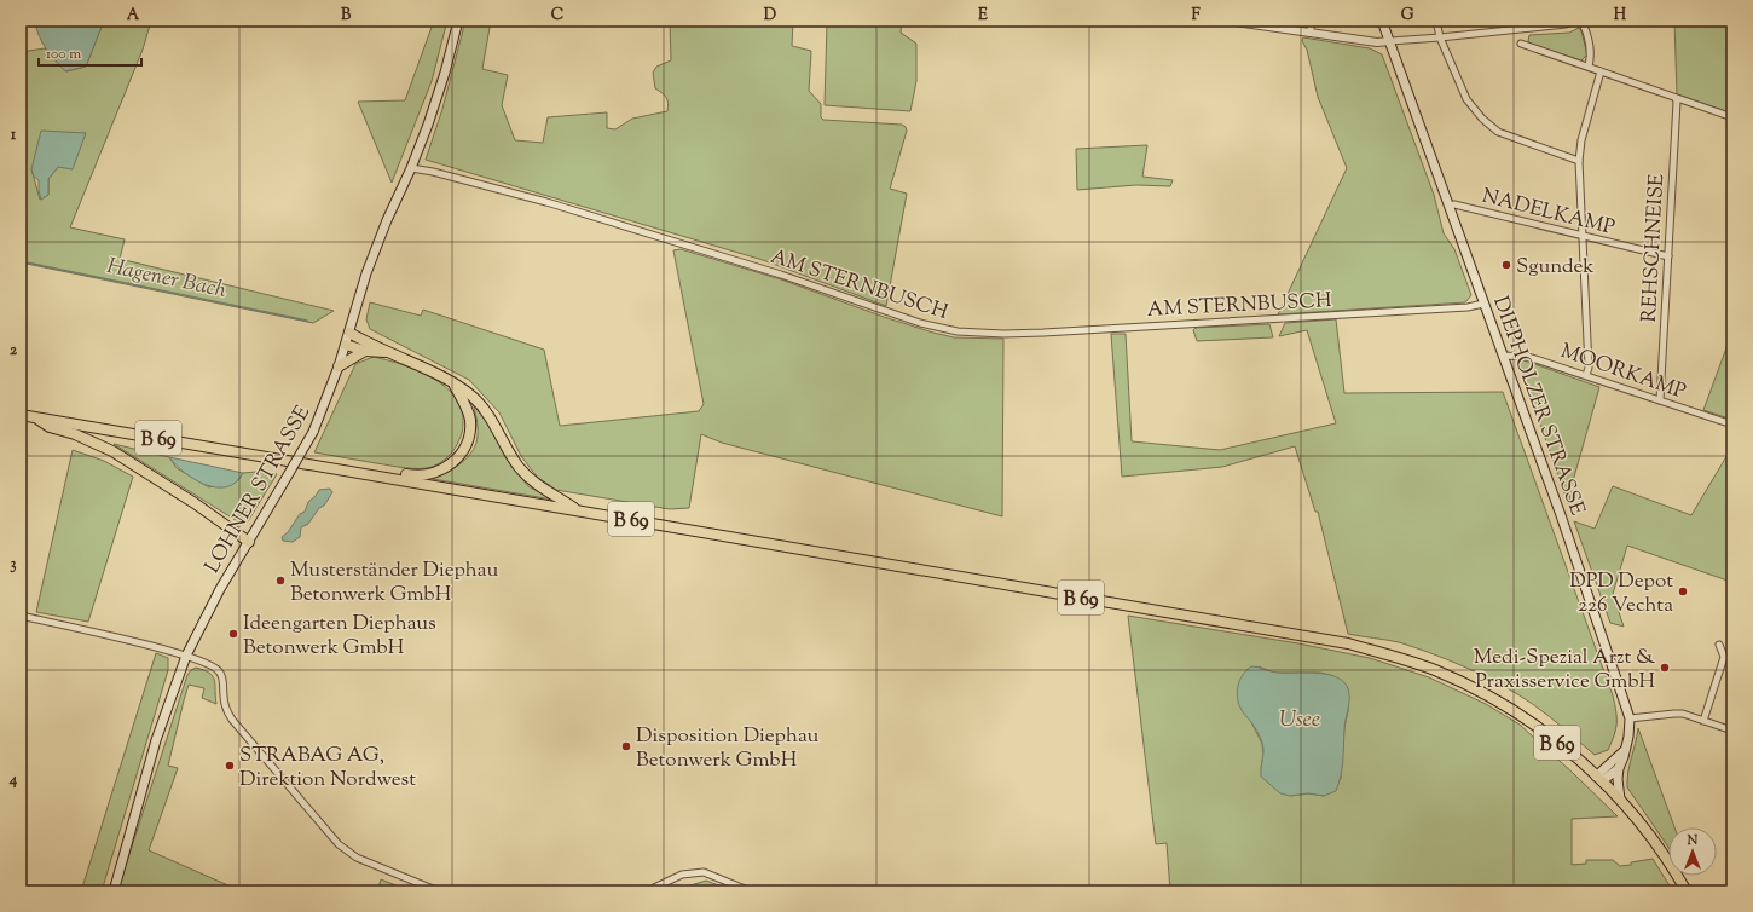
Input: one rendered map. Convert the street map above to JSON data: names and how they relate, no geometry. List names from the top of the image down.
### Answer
{
  "streets": {
    "main road": ["DIEPHOLZER STRASSE", "B 69", "LOHNER STRASSE"],
    "street": [
      "NADELKAMP",
      "REHSCHNEISE",
      "AM STERNBUSCH",
      "MOORKAMP"
    ]
  },
  "crossings": [
    ["NADELKAMP", "REHSCHNEISE"],
    ["NADELKAMP", "DIEPHOLZER STRASSE"],
    ["REHSCHNEISE", "MOORKAMP"],
    ["AM STERNBUSCH", "DIEPHOLZER STRASSE"],
    ["AM STERNBUSCH", "LOHNER STRASSE"],
    ["MOORKAMP", "DIEPHOLZER STRASSE"]
  ],
  "water": ["Hagener Bach", "Usee"],
  "places": [
    "Sgundek",
    "Musterständer Diephau Betonwerk GmbH",
    "DPD Depot 226 Vechta",
    "Ideengarten Diephaus Betonwerk GmbH",
    "Medi-Spezial Arzt & Praxisservice GmbH",
    "Disposition Diephau Betonwerk GmbH",
    "STRABAG AG, Direktion Nordwest"
  ],
  "scale_bar": "100 m",
  "north": "top",
  "grid": {
    "columns": [
      "A",
      "B",
      "C",
      "D",
      "E",
      "F",
      "G",
      "H"
    ],
    "rows": [
      "1",
      "2",
      "3",
      "4"
    ]
  }
}
